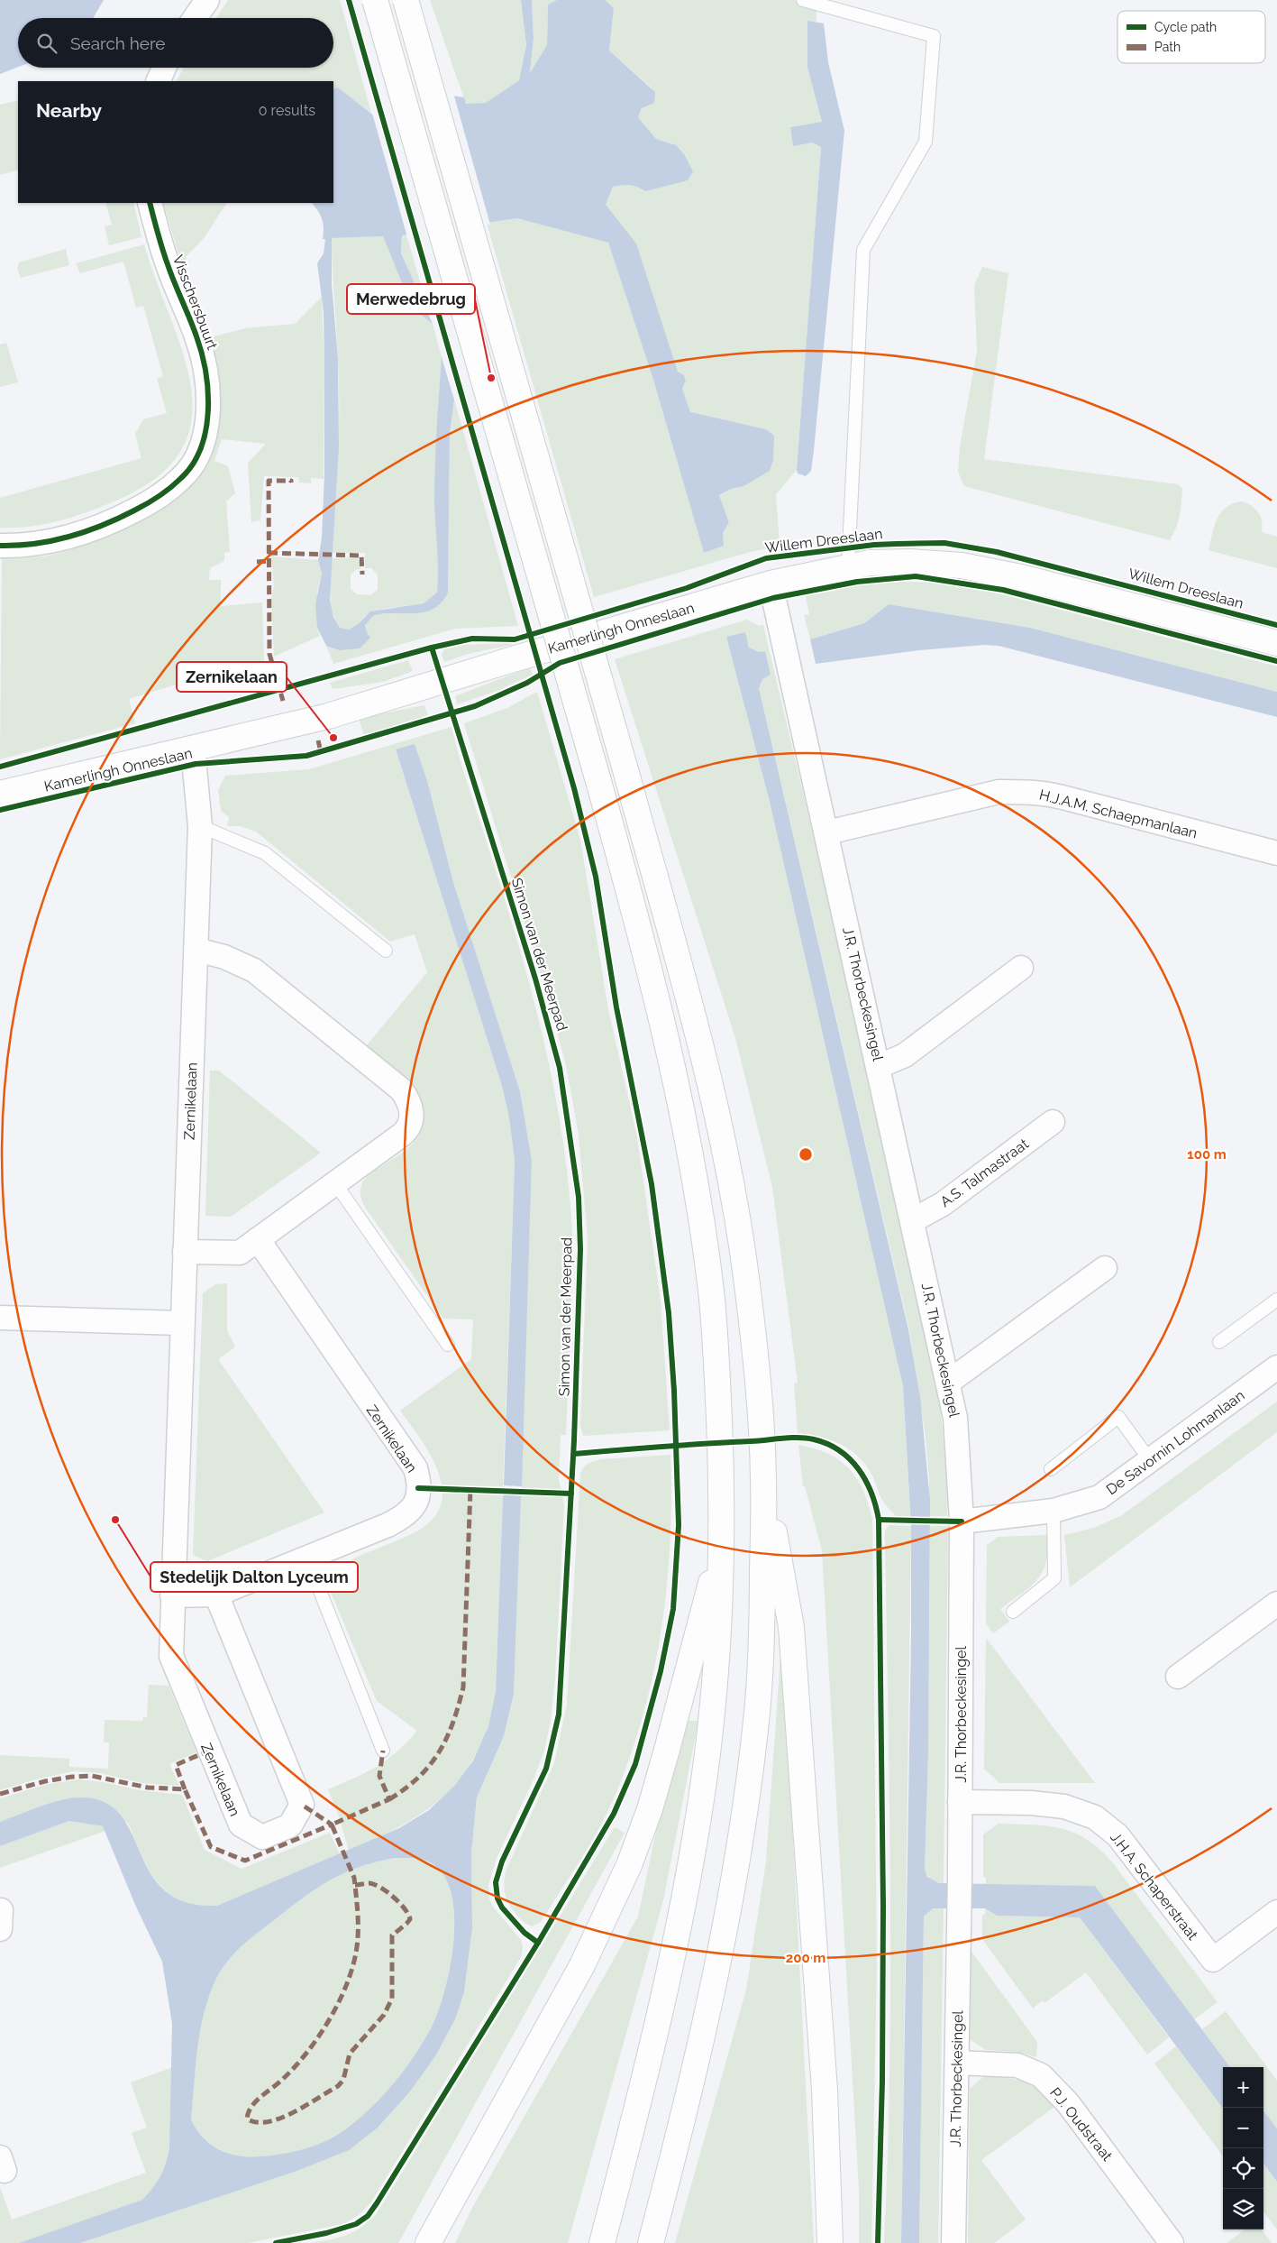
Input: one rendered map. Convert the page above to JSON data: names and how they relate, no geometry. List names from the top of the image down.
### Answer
{
  "streets": {
    "main road": ["Kamerlingh Onneslaan"],
    "street": [
      "Visschersbuurt",
      "H.J.A.M. Schaepmanlaan",
      "J.R. Thorbeckesingel",
      "Zernikelaan",
      "A.S. Talmastraat",
      "De Savornin Lohmanlaan",
      "J.H.A. Schaperstraat",
      "P.J. Oudstraat"
    ],
    "cycle path": ["Willem Dreeslaan", "Simon van der Meerpad"]
  },
  "crossings": [
    ["Kamerlingh Onneslaan", "J.R. Thorbeckesingel"],
    ["Kamerlingh Onneslaan", "Zernikelaan"],
    ["H.J.A.M. Schaepmanlaan", "J.R. Thorbeckesingel"],
    ["J.R. Thorbeckesingel", "A.S. Talmastraat"],
    ["J.R. Thorbeckesingel", "De Savornin Lohmanlaan"],
    ["J.R. Thorbeckesingel", "J.H.A. Schaperstraat"],
    ["J.R. Thorbeckesingel", "P.J. Oudstraat"]
  ],
  "places": ["Merwedebrug", "Zernikelaan", "Stedelijk Dalton Lyceum"],
  "legend": ["Cycle path", "Path"],
  "page": {
    "search": "Search here",
    "heading": ["Nearby", "0 results"],
    "map_buttons": ["+", "−"]
  },
  "rings": ["100 m", "200 m"]
}
